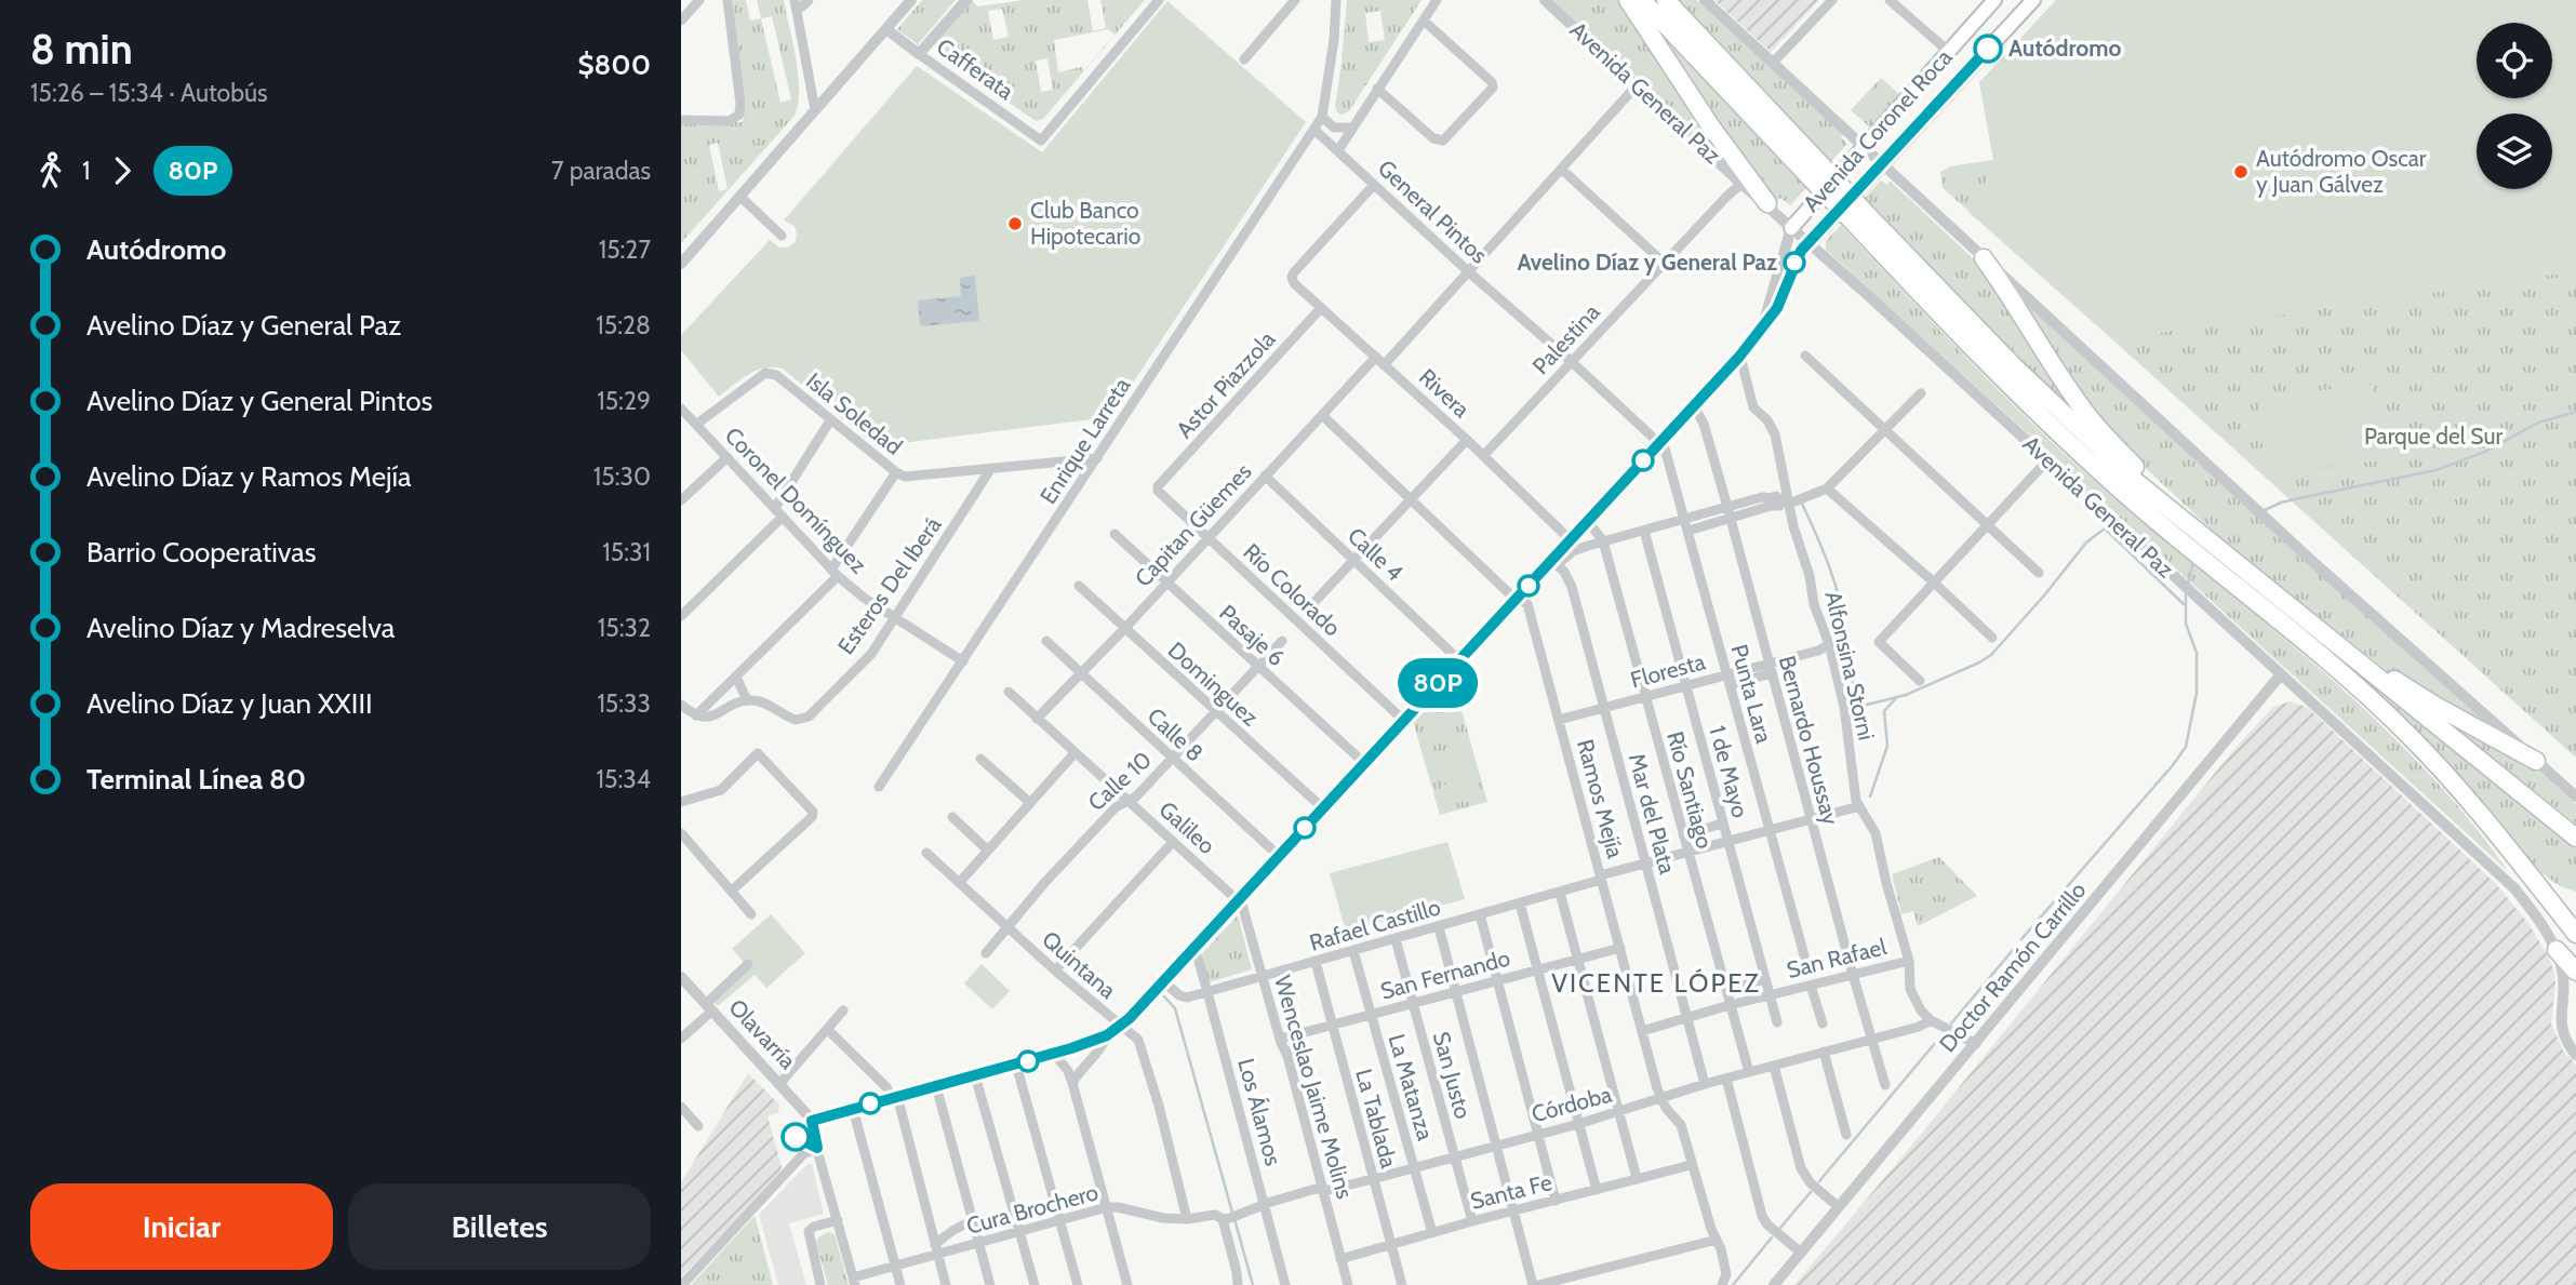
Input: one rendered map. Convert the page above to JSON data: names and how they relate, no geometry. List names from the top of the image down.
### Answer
{
  "streets": {
    "highway": ["Avenida General Paz"],
    "main road": ["Avenida Coronel Roca"],
    "street": [
      "Cafferata",
      "General Pintos",
      "Palestina",
      "Astor Piazzola",
      "Rivera",
      "Isla Soledad",
      "Enrique Larreta",
      "Coronel Domínguez",
      "Capitan Güemes",
      "Calle 4",
      "Esteros Del Iberá",
      "Río Colorado",
      "Pasaje 6",
      "Alfonsina Storni",
      "Floresta",
      "Dominguez",
      "Punta Lara",
      "Calle 8",
      "Bernardo Houssay",
      "1 de Mayo",
      "Calle 10",
      "Río Santiago",
      "Ramos Mejía",
      "Mar del Plata",
      "Galileo",
      "Rafael Castillo",
      "San Rafael",
      "Quintana",
      "Doctor Ramón Carrillo",
      "San Fernando",
      "Olavarría",
      "San Justo",
      "Wenceslao Jaime Molins",
      "La Matanza",
      "Córdoba",
      "Los Álamos",
      "La Tablada",
      "Santa Fe",
      "Cura Brochero"
    ]
  },
  "crossings": [
    ["Avenida General Paz", "Avenida Coronel Roca"],
    ["Avenida General Paz", "Palestina"],
    ["Avenida General Paz", "Capitan Güemes"],
    ["Avenida General Paz", "Doctor Ramón Carrillo"],
    ["General Pintos", "Palestina"],
    ["General Pintos", "Rivera"],
    ["General Pintos", "Enrique Larreta"],
    ["General Pintos", "Capitan Güemes"],
    ["General Pintos", "Punta Lara"],
    ["Palestina", "Rivera"],
    ["Astor Piazzola", "Rivera"],
    ["Astor Piazzola", "Río Colorado"],
    ["Rivera", "Capitan Güemes"],
    ["Isla Soledad", "Enrique Larreta"],
    ["Isla Soledad", "Coronel Domínguez"],
    ["Isla Soledad", "Esteros Del Iberá"],
    ["Enrique Larreta", "Coronel Domínguez"],
    ["Coronel Domínguez", "Esteros Del Iberá"],
    ["Capitan Güemes", "Calle 4"],
    ["Capitan Güemes", "Río Colorado"],
    ["Capitan Güemes", "Pasaje 6"],
    ["Capitan Güemes", "Dominguez"],
    ["Capitan Güemes", "Calle 8"],
    ["Capitan Güemes", "Ramos Mejía"],
    ["Capitan Güemes", "Galileo"],
    ["Pasaje 6", "Calle 10"],
    ["Alfonsina Storni", "Rafael Castillo"],
    ["Alfonsina Storni", "San Rafael"],
    ["Alfonsina Storni", "Doctor Ramón Carrillo"],
    ["Alfonsina Storni", "Córdoba"],
    ["Floresta", "Punta Lara"],
    ["Floresta", "Bernardo Houssay"],
    ["Floresta", "1 de Mayo"],
    ["Floresta", "Río Santiago"],
    ["Floresta", "Ramos Mejía"],
    ["Floresta", "Mar del Plata"],
    ["Dominguez", "Calle 10"],
    ["Punta Lara", "Rafael Castillo"],
    ["Calle 8", "Calle 10"],
    ["Bernardo Houssay", "Rafael Castillo"],
    ["Bernardo Houssay", "San Rafael"],
    ["Bernardo Houssay", "Córdoba"],
    ["1 de Mayo", "Rafael Castillo"],
    ["1 de Mayo", "San Rafael"],
    ["Calle 10", "Galileo"],
    ["Calle 10", "Quintana"],
    ["Río Santiago", "Rafael Castillo"],
    ["Río Santiago", "San Rafael"],
    ["Río Santiago", "Córdoba"],
    ["Ramos Mejía", "Rafael Castillo"],
    ["Ramos Mejía", "San Rafael"],
    ["Ramos Mejía", "San Fernando"],
    ["Ramos Mejía", "Córdoba"],
    ["Ramos Mejía", "Santa Fe"],
    ["Mar del Plata", "Rafael Castillo"],
    ["Mar del Plata", "San Rafael"],
    ["Mar del Plata", "Córdoba"],
    ["Galileo", "Wenceslao Jaime Molins"],
    ["Rafael Castillo", "San Justo"],
    ["Rafael Castillo", "Wenceslao Jaime Molins"],
    ["Rafael Castillo", "La Matanza"],
    ["Rafael Castillo", "Los Álamos"],
    ["Rafael Castillo", "La Tablada"],
    ["Quintana", "Cura Brochero"],
    ["San Fernando", "San Justo"],
    ["San Fernando", "Wenceslao Jaime Molins"],
    ["San Fernando", "La Matanza"],
    ["San Fernando", "La Tablada"],
    ["San Justo", "Córdoba"],
    ["San Justo", "Santa Fe"],
    ["Wenceslao Jaime Molins", "Córdoba"],
    ["Wenceslao Jaime Molins", "Santa Fe"],
    ["La Matanza", "Córdoba"],
    ["La Matanza", "Santa Fe"],
    ["Córdoba", "Los Álamos"],
    ["Córdoba", "La Tablada"],
    ["Córdoba", "Cura Brochero"],
    ["La Tablada", "Santa Fe"]
  ],
  "districts": ["VICENTE LÓPEZ"],
  "parks": ["Parque del Sur"],
  "places": [
    "Autódromo",
    "Autódromo Oscar y Juan Gálvez",
    "Club Banco Hipotecario",
    "Avelino Díaz y General Paz"
  ],
  "lines": ["bus line 80P"],
  "page": {
    "heading": ["8 min", "15:26 – 15:34 · Autobús", "$800"],
    "on_map": "80P",
    "legs": ["1", "80P", "7 paradas"],
    "list": [
      {
        "name": "Autódromo",
        "value": "15:27"
      },
      {
        "name": "Avelino Díaz y General Paz",
        "value": "15:28"
      },
      {
        "name": "Avelino Díaz y General Pintos",
        "value": "15:29"
      },
      {
        "name": "Avelino Díaz y Ramos Mejía",
        "value": "15:30"
      },
      {
        "name": "Barrio Cooperativas",
        "value": "15:31"
      },
      {
        "name": "Avelino Díaz y Madreselva",
        "value": "15:32"
      },
      {
        "name": "Avelino Díaz y Juan XXIII",
        "value": "15:33"
      },
      {
        "name": "Terminal Línea 80",
        "value": "15:34"
      }
    ],
    "buttons": ["Iniciar", "Billetes"]
  }
}
